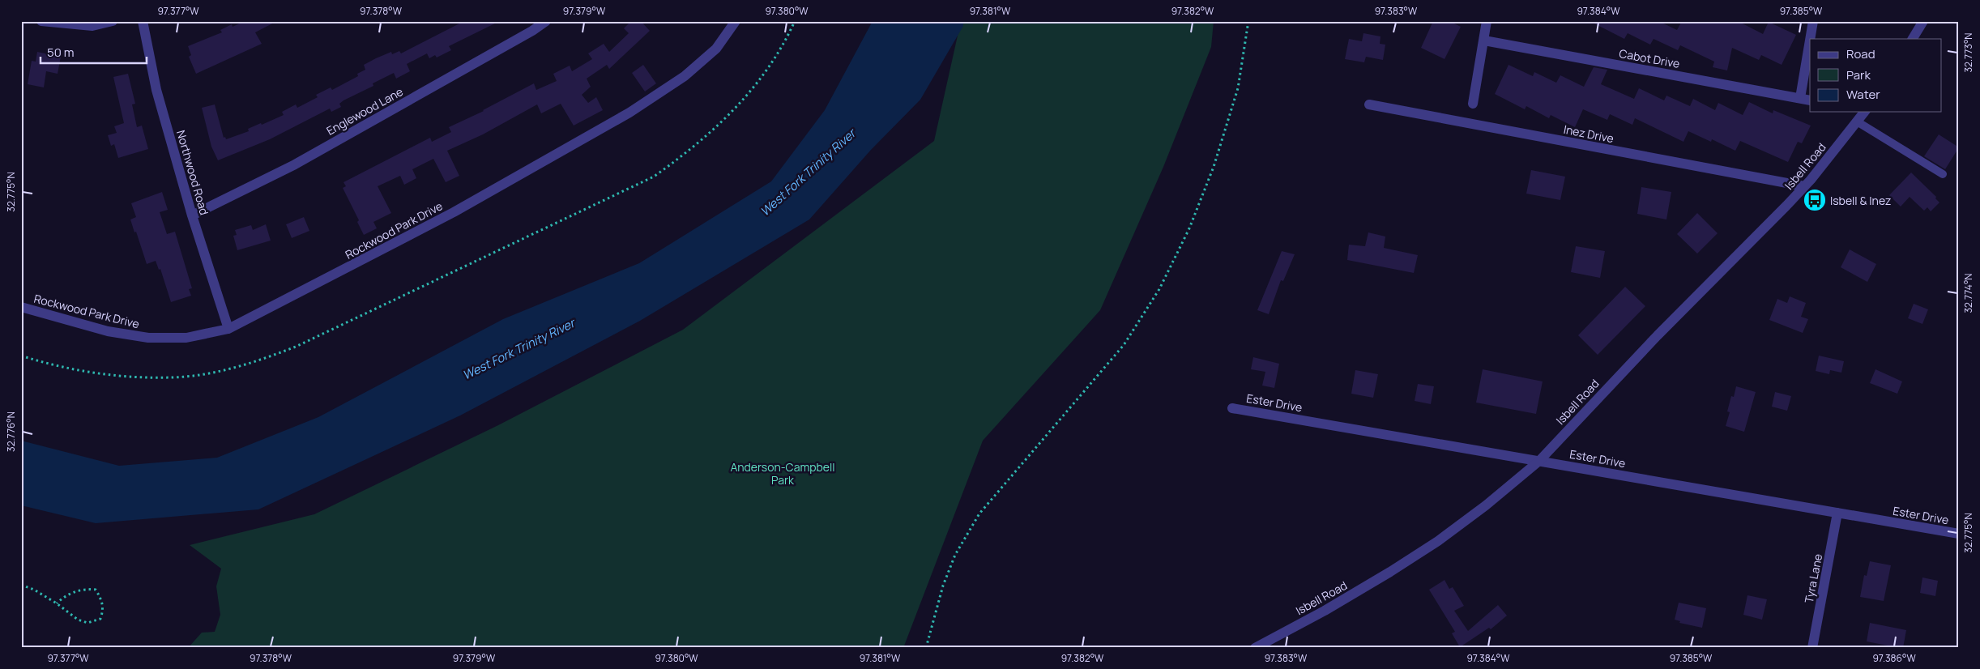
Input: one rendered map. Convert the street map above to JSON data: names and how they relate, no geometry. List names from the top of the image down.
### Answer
{
  "streets": {
    "street": [
      "Cabot Drive",
      "Englewood Lane",
      "Inez Drive",
      "Isbell Road",
      "Northwood Road",
      "Rockwood Park Drive",
      "Ester Drive",
      "Tyra Lane"
    ]
  },
  "crossings": [
    ["Englewood Lane", "Northwood Road"],
    ["Inez Drive", "Isbell Road"],
    ["Isbell Road", "Ester Drive"],
    ["Northwood Road", "Rockwood Park Drive"],
    ["Ester Drive", "Tyra Lane"]
  ],
  "water": ["West Fork Trinity River"],
  "parks": ["Anderson-Campbell Park"],
  "places": {
    "bus stop": ["Isbell & Inez"]
  },
  "legend": ["Road", "Park", "Water"],
  "scale_bar": "50 m",
  "coordinates": [
    "97.377°W",
    "97.378°W",
    "97.379°W",
    "97.380°W",
    "97.381°W",
    "97.382°W",
    "97.383°W",
    "97.384°W",
    "97.385°W",
    "32.773°N",
    "32.775°N",
    "32.774°N",
    "32.776°N",
    "97.386°W"
  ]
}
